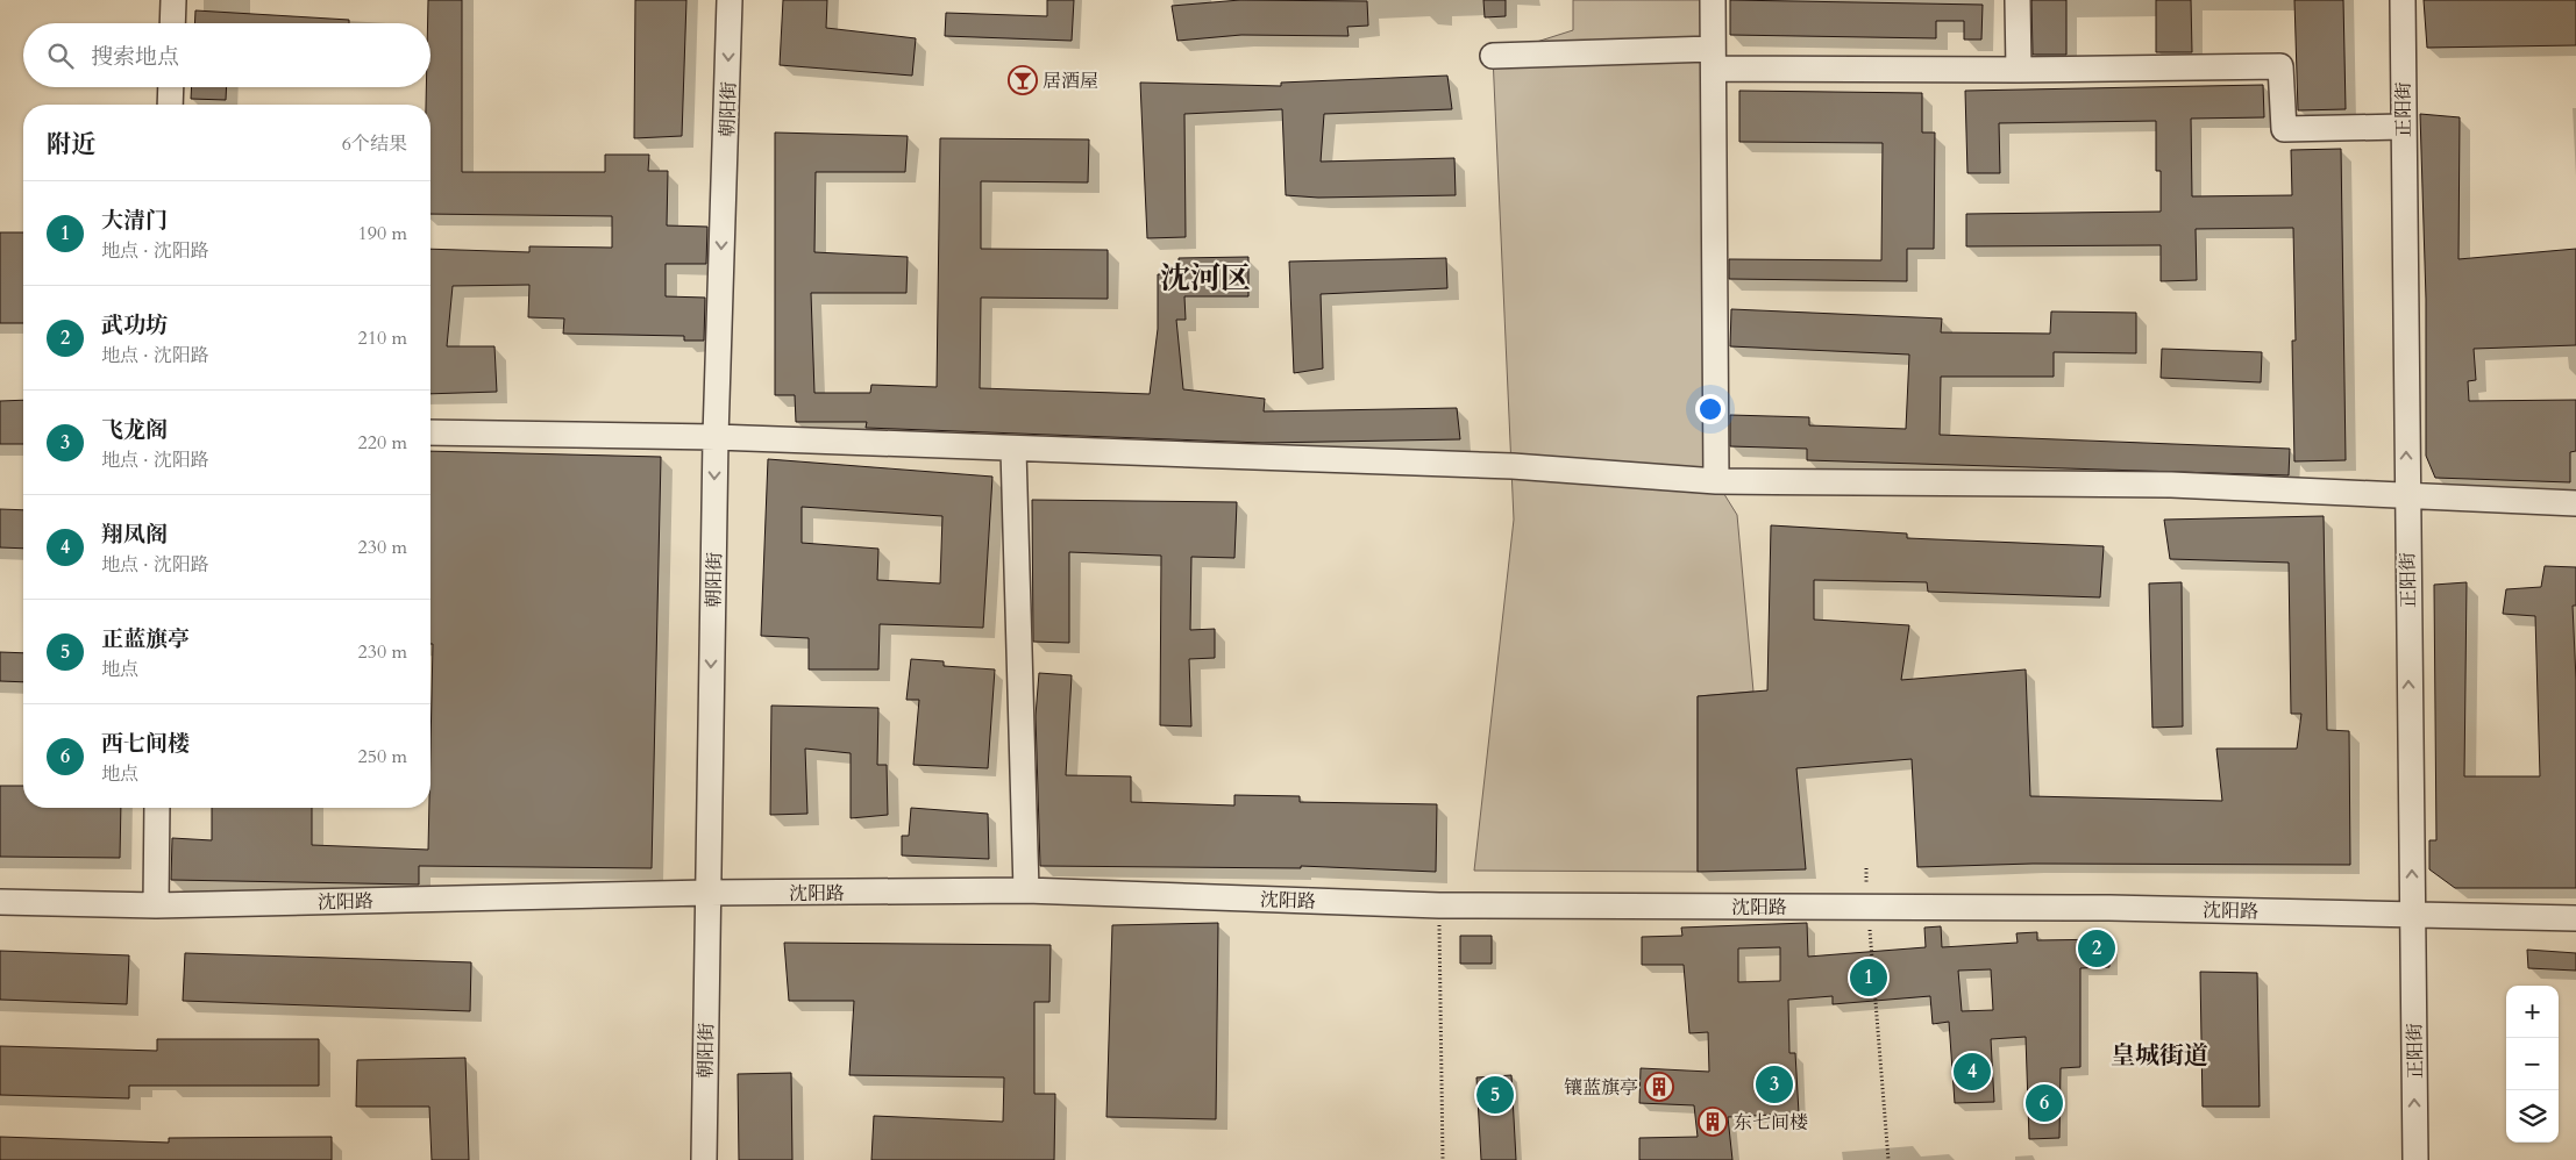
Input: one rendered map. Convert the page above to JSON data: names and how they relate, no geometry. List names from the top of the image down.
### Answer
{
  "streets": {
    "street": ["朝阳街", "正阳街", "沈阳路"]
  },
  "crossings": [
    ["朝阳街", "沈阳路"],
    ["正阳街", "沈阳路"]
  ],
  "one_way": ["朝阳街", "正阳街"],
  "districts": ["沈河区", "皇城街道"],
  "places": {
    "bar": ["居酒屋"],
    "building": ["镶蓝旗亭", "东七间楼"]
  },
  "page": {
    "search": "搜索地点",
    "heading": ["附近", "6个结果"],
    "list": [
      {
        "mark": "1",
        "name": "大清门",
        "note": "地点 · 沈阳路",
        "value": "190 m"
      },
      {
        "mark": "2",
        "name": "武功坊",
        "note": "地点 · 沈阳路",
        "value": "210 m"
      },
      {
        "mark": "3",
        "name": "飞龙阁",
        "note": "地点 · 沈阳路",
        "value": "220 m"
      },
      {
        "mark": "4",
        "name": "翔凤阁",
        "note": "地点 · 沈阳路",
        "value": "230 m"
      },
      {
        "mark": "5",
        "name": "正蓝旗亭",
        "note": "地点",
        "value": "230 m"
      },
      {
        "mark": "6",
        "name": "西七间楼",
        "note": "地点",
        "value": "250 m"
      }
    ],
    "pins": [
      "2",
      "1",
      "4",
      "3",
      "5",
      "6"
    ],
    "map_buttons": ["+", "−"]
  }
}
